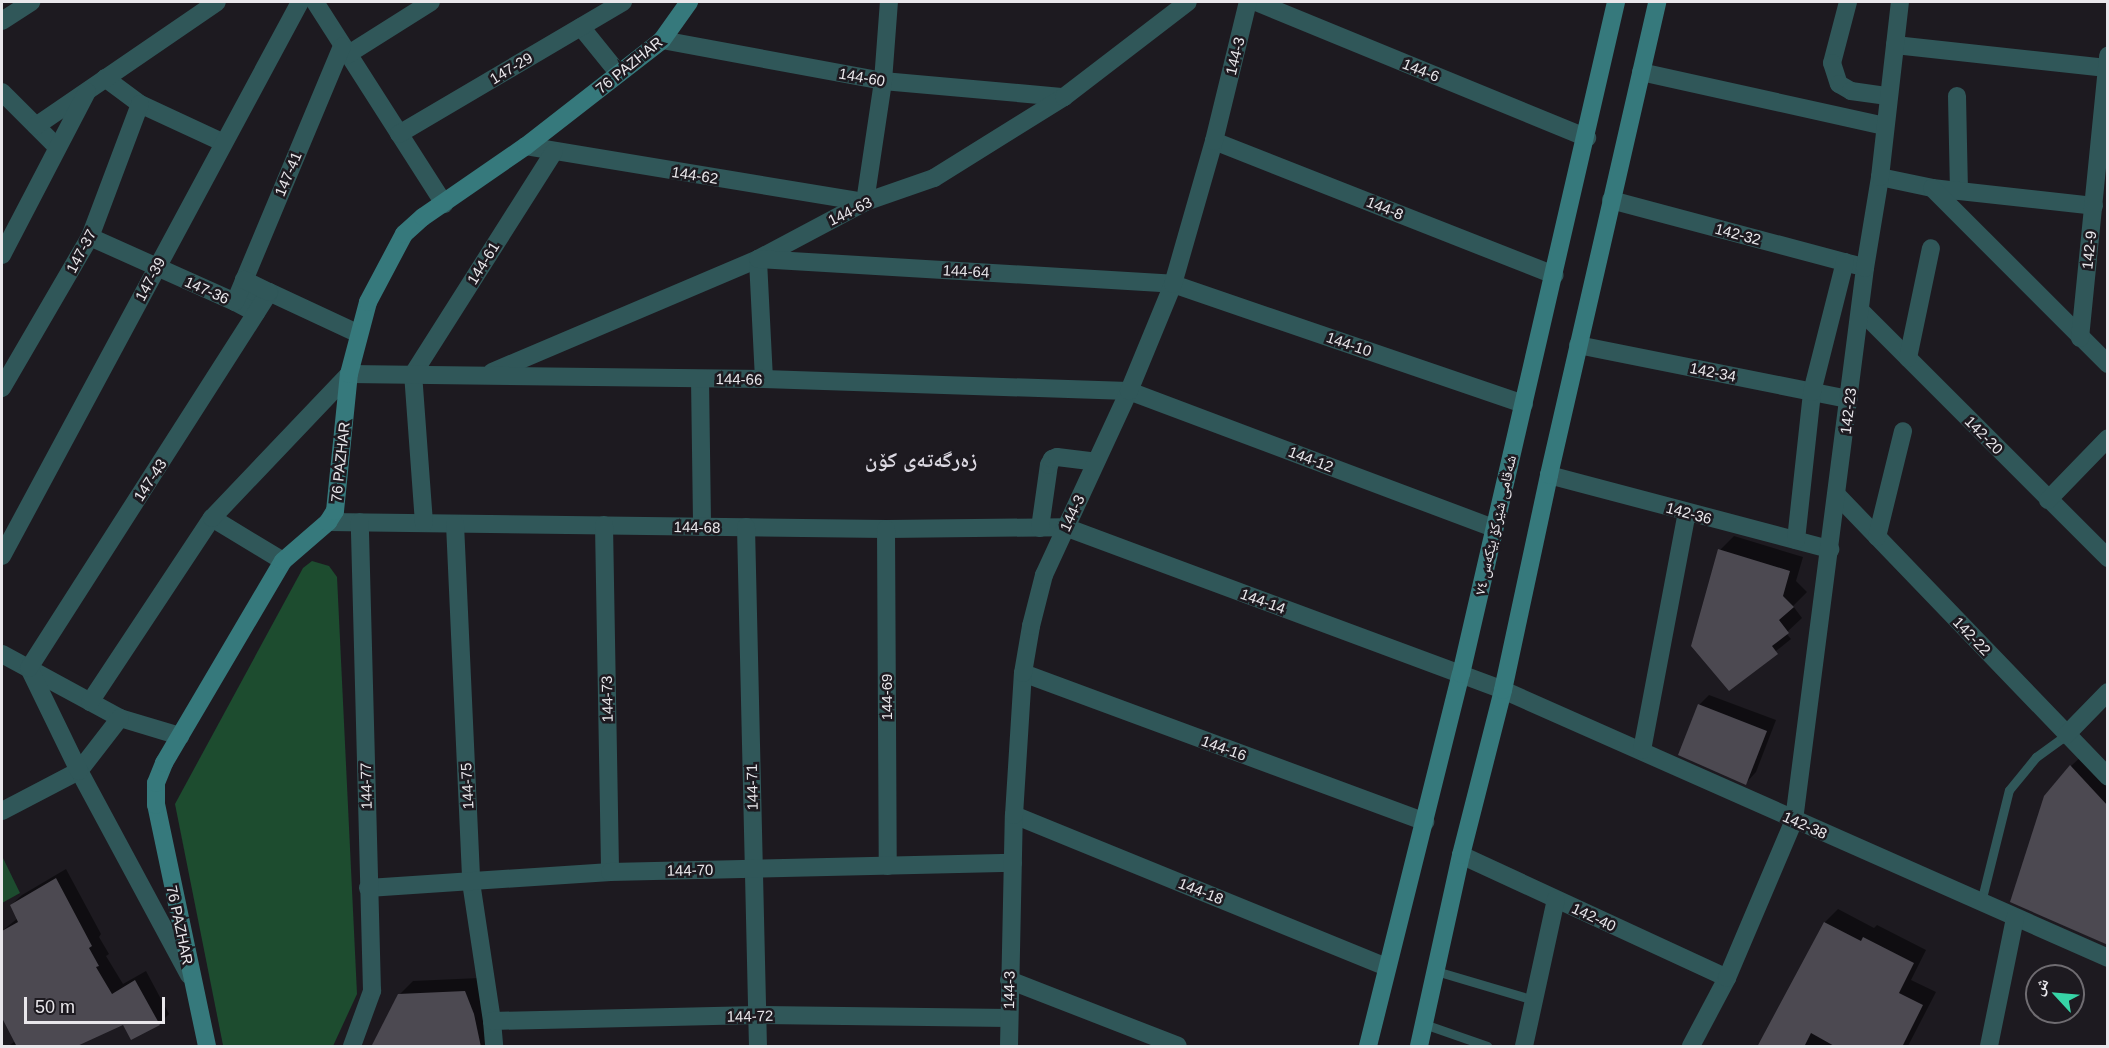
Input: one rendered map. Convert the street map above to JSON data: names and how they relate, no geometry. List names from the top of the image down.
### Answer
{
  "streets": {
    "street": [
      "144-3",
      "76 PAZHAR",
      "147-29",
      "144-6",
      "144-60",
      "147-41",
      "144-62",
      "144-8",
      "144-63",
      "142-32",
      "142-9",
      "147-37",
      "144-61",
      "144-64",
      "147-39",
      "147-36",
      "144-10",
      "142-34",
      "144-66",
      "142-23",
      "142-20",
      "144-12",
      "147-43",
      "142-36",
      "شەقامی شێرکۆ بێکەس ٧٤",
      "144-68",
      "144-14",
      "142-22",
      "144-69",
      "144-73",
      "144-16",
      "144-77",
      "144-75",
      "144-71",
      "142-38",
      "144-70",
      "144-18",
      "142-40",
      "144-72"
    ]
  },
  "crossings": [
    ["144-3", "144-8"],
    ["144-3", "144-64"],
    ["144-3", "144-10"],
    ["144-3", "144-66"],
    ["144-3", "144-12"],
    ["144-3", "144-68"],
    ["144-3", "144-14"],
    ["144-3", "144-16"],
    ["144-3", "144-70"],
    ["144-3", "144-18"],
    ["144-3", "144-72"],
    ["76 PAZHAR", "144-60"],
    ["76 PAZHAR", "144-62"],
    ["76 PAZHAR", "144-66"],
    ["76 PAZHAR", "144-68"],
    ["144-6", "شەقامی شێرکۆ بێکەس ٧٤"],
    ["144-60", "144-63"],
    ["144-62", "144-63"],
    ["144-62", "144-61"],
    ["144-8", "شەقامی شێرکۆ بێکەس ٧٤"],
    ["144-63", "144-64"],
    ["144-63", "144-66"],
    ["142-32", "142-23"],
    ["147-37", "147-36"],
    ["144-61", "144-66"],
    ["144-64", "144-10"],
    ["147-39", "147-36"],
    ["147-36", "147-43"],
    ["144-10", "شەقامی شێرکۆ بێکەس ٧٤"],
    ["142-34", "142-23"],
    ["144-66", "144-12"],
    ["142-23", "142-20"],
    ["142-23", "142-36"],
    ["142-23", "142-22"],
    ["142-23", "142-38"],
    ["142-23", "142-40"],
    ["144-12", "شەقامی شێرکۆ بێکەس ٧٤"],
    ["شەقامی شێرکۆ بێکەس ٧٤", "144-14"],
    ["شەقامی شێرکۆ بێکەس ٧٤", "144-16"],
    ["شەقامی شێرکۆ بێکەس ٧٤", "144-18"],
    ["144-68", "144-14"],
    ["144-68", "144-69"],
    ["144-68", "144-73"],
    ["144-68", "144-77"],
    ["144-68", "144-75"],
    ["144-68", "144-71"],
    ["144-14", "142-38"],
    ["144-69", "144-70"],
    ["144-73", "144-70"],
    ["144-77", "144-70"],
    ["144-75", "144-70"],
    ["144-75", "144-72"],
    ["144-71", "144-70"],
    ["144-71", "144-72"]
  ],
  "districts": ["زەرگەتەی کۆن"],
  "scale_bar": "50 m",
  "north": "top left"
}
